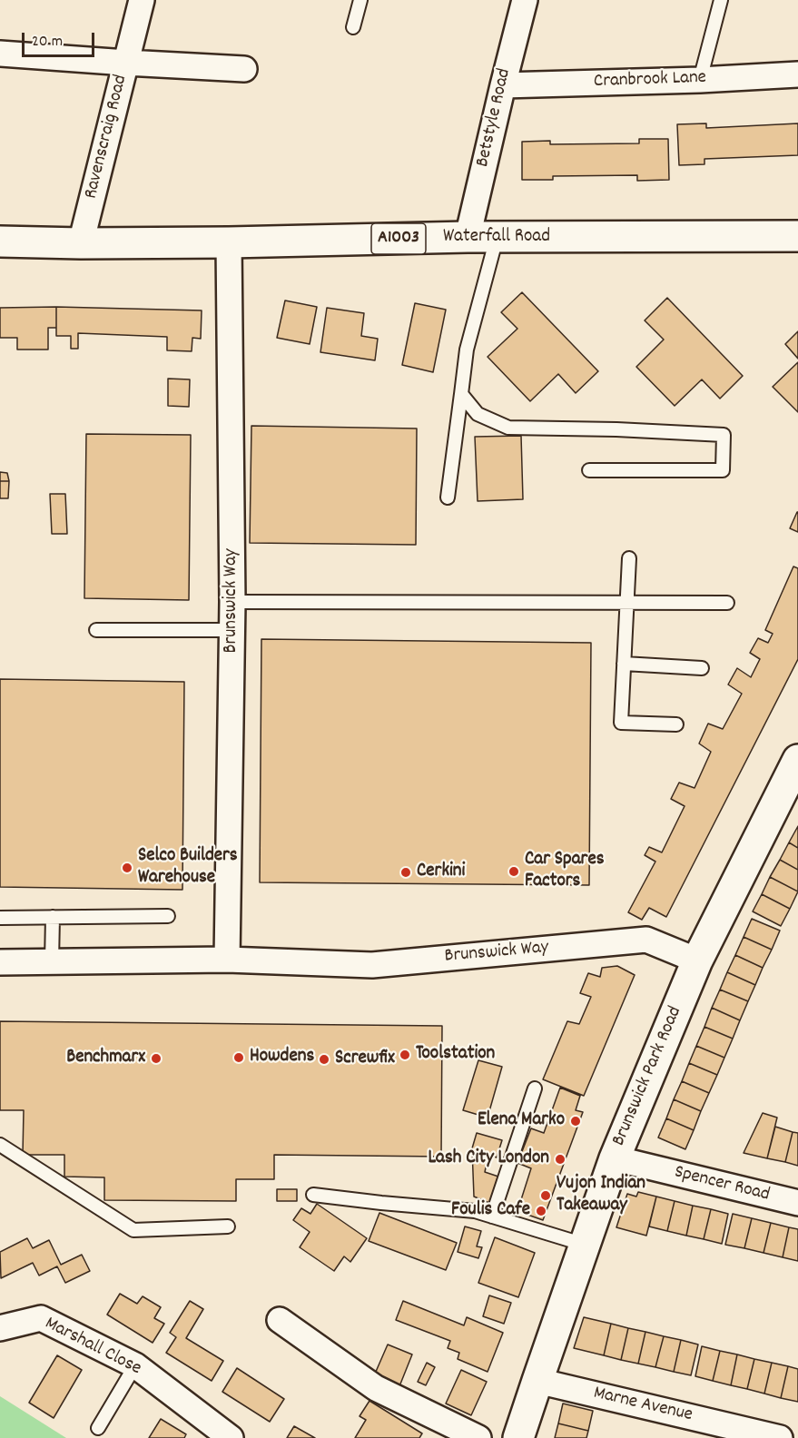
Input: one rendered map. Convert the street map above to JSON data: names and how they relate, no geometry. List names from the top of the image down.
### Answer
{
  "streets": {
    "main road": ["Waterfall Road", "A1003", "Brunswick Park Road"],
    "street": [
      "Cranbrook Lane",
      "Betstyle Road",
      "Ravenscraig Road",
      "Brunswick Way",
      "Spencer Road",
      "Marshall Close",
      "Marne Avenue"
    ]
  },
  "crossings": [
    ["Cranbrook Lane", "Betstyle Road"],
    ["Betstyle Road", "Waterfall Road"],
    ["Ravenscraig Road", "Waterfall Road"],
    ["Waterfall Road", "Brunswick Way"],
    ["Brunswick Way", "Brunswick Park Road"],
    ["Brunswick Park Road", "Spencer Road"],
    ["Brunswick Park Road", "Marne Avenue"]
  ],
  "places": [
    "Selco Builders Warehouse",
    "Car Spares Factors",
    "Cerkini",
    "Toolstation",
    "Howdens",
    "Benchmarx",
    "Screwfix",
    "Elena Marko",
    "Lash City London",
    "Vujon Indian Takeaway",
    "Foulis Cafe"
  ],
  "scale_bar": "20 m"
}
